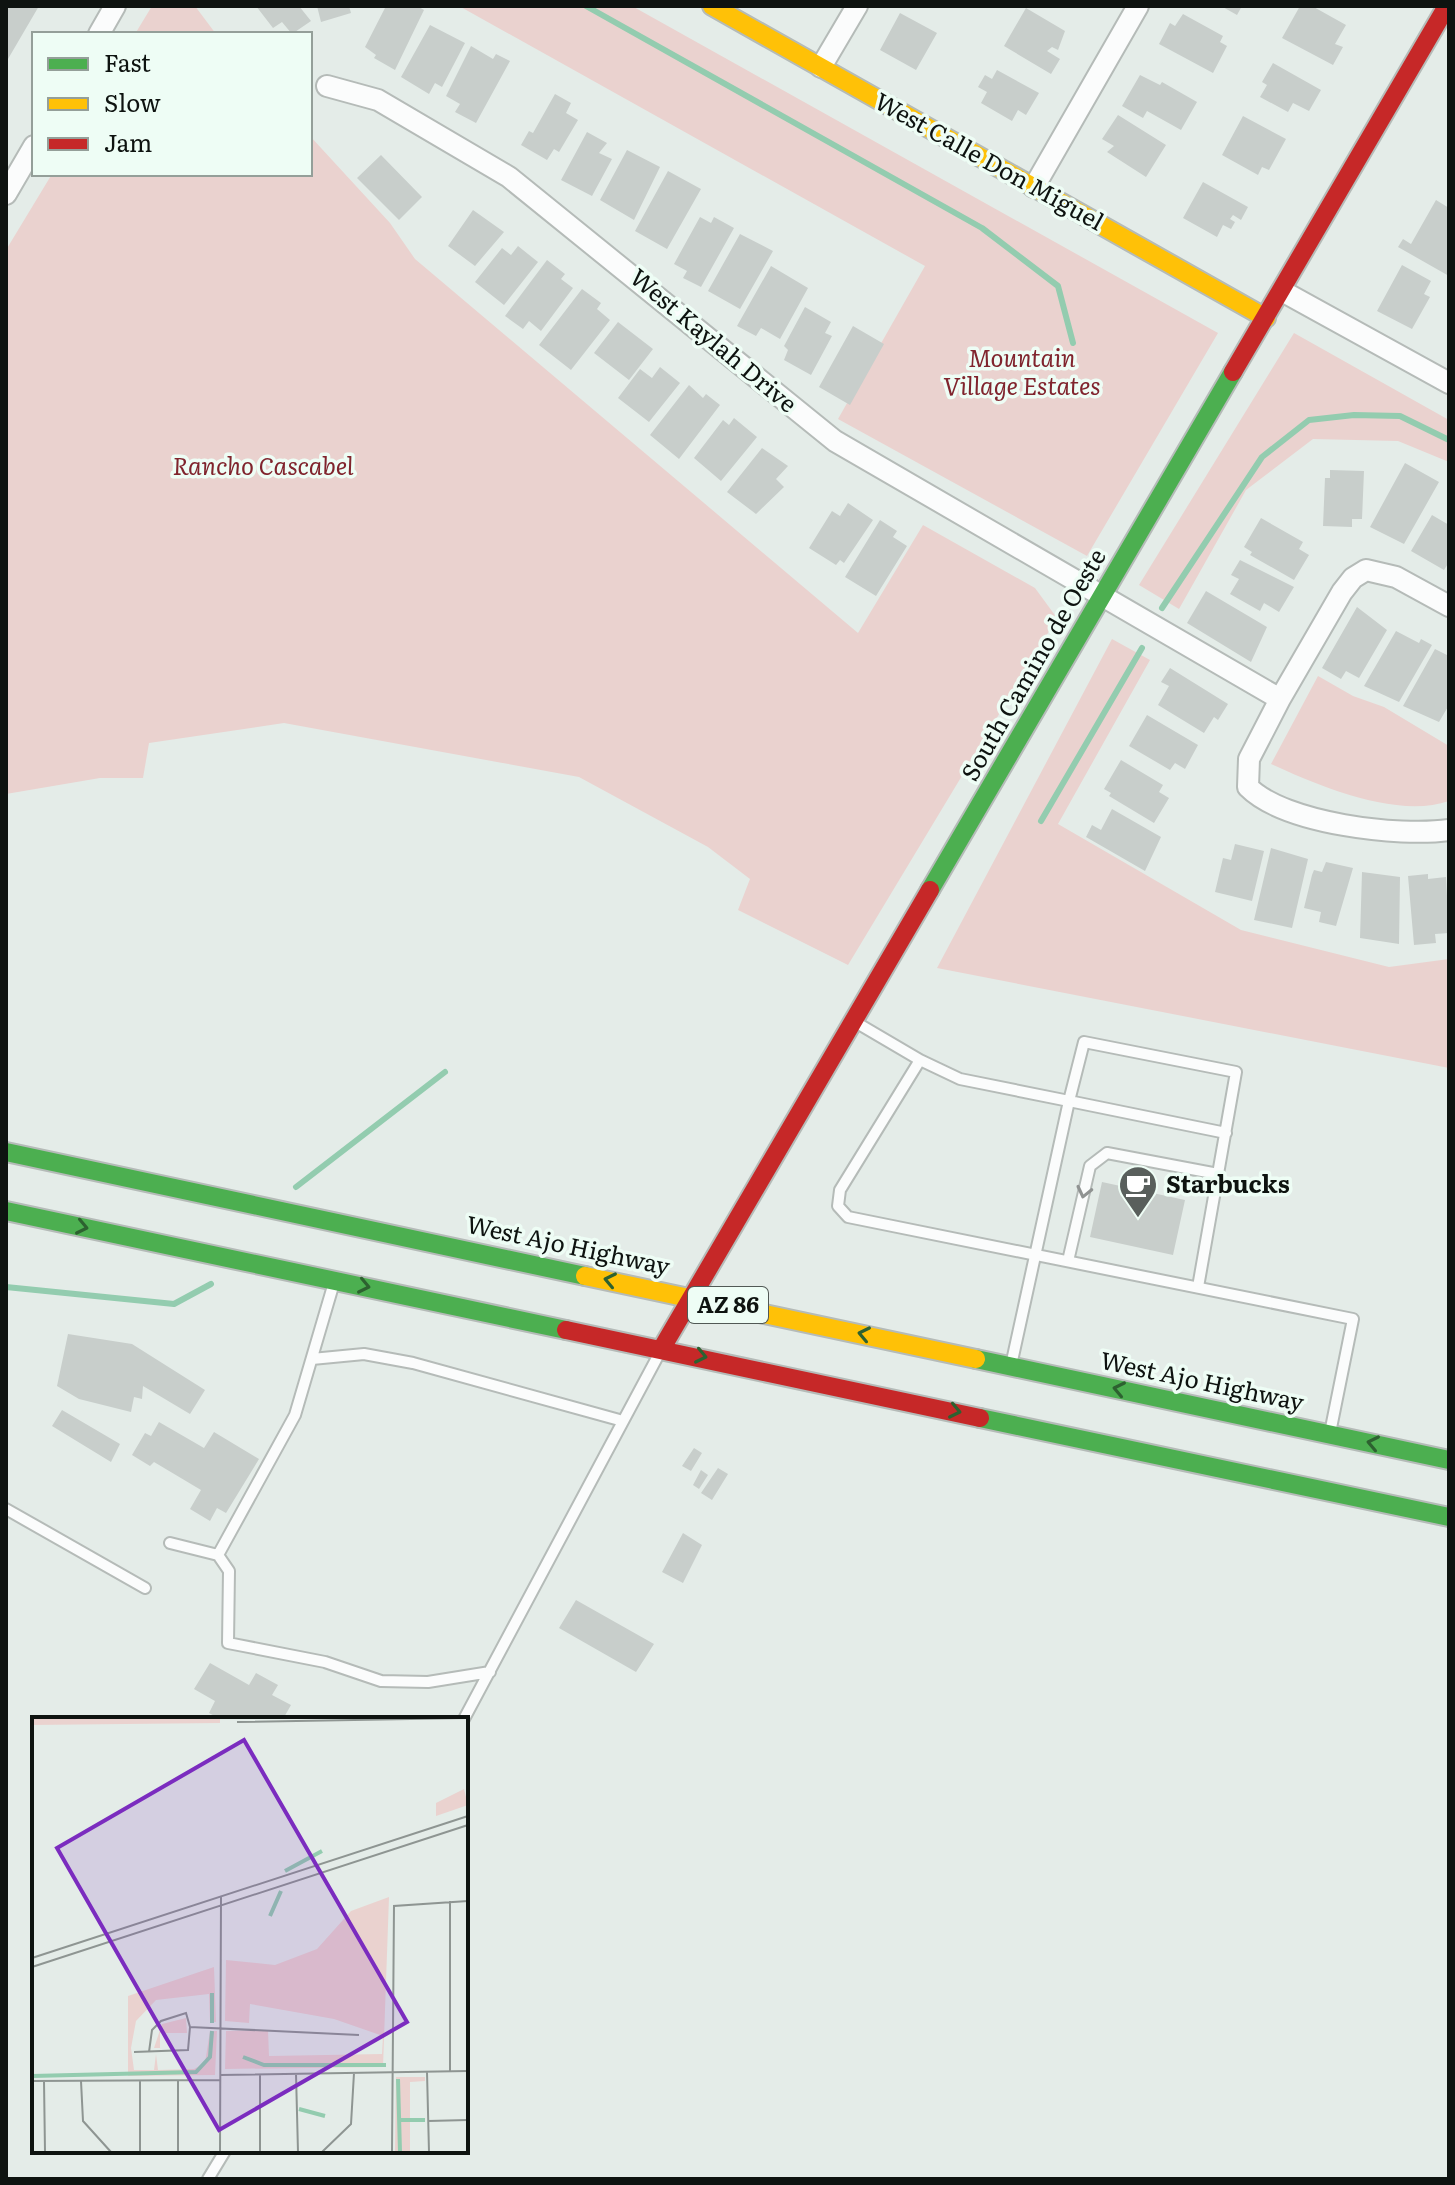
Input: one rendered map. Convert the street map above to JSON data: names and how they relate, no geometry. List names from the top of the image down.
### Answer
{
  "streets": {
    "main road": [
      "West Calle Don Miguel",
      "South Camino de Oeste",
      "West Ajo Highway",
      "AZ 86"
    ],
    "street": ["West Kaylah Drive"]
  },
  "crossings": [
    ["West Calle Don Miguel", "South Camino de Oeste"],
    ["West Kaylah Drive", "South Camino de Oeste"],
    ["South Camino de Oeste", "West Ajo Highway"],
    ["South Camino de Oeste", "AZ 86"]
  ],
  "parks": ["Mountain Village Estates", "Rancho Cascabel"],
  "places": {
    "cafe": ["Starbucks"]
  },
  "legend": ["Fast", "Slow", "Jam"]
}
